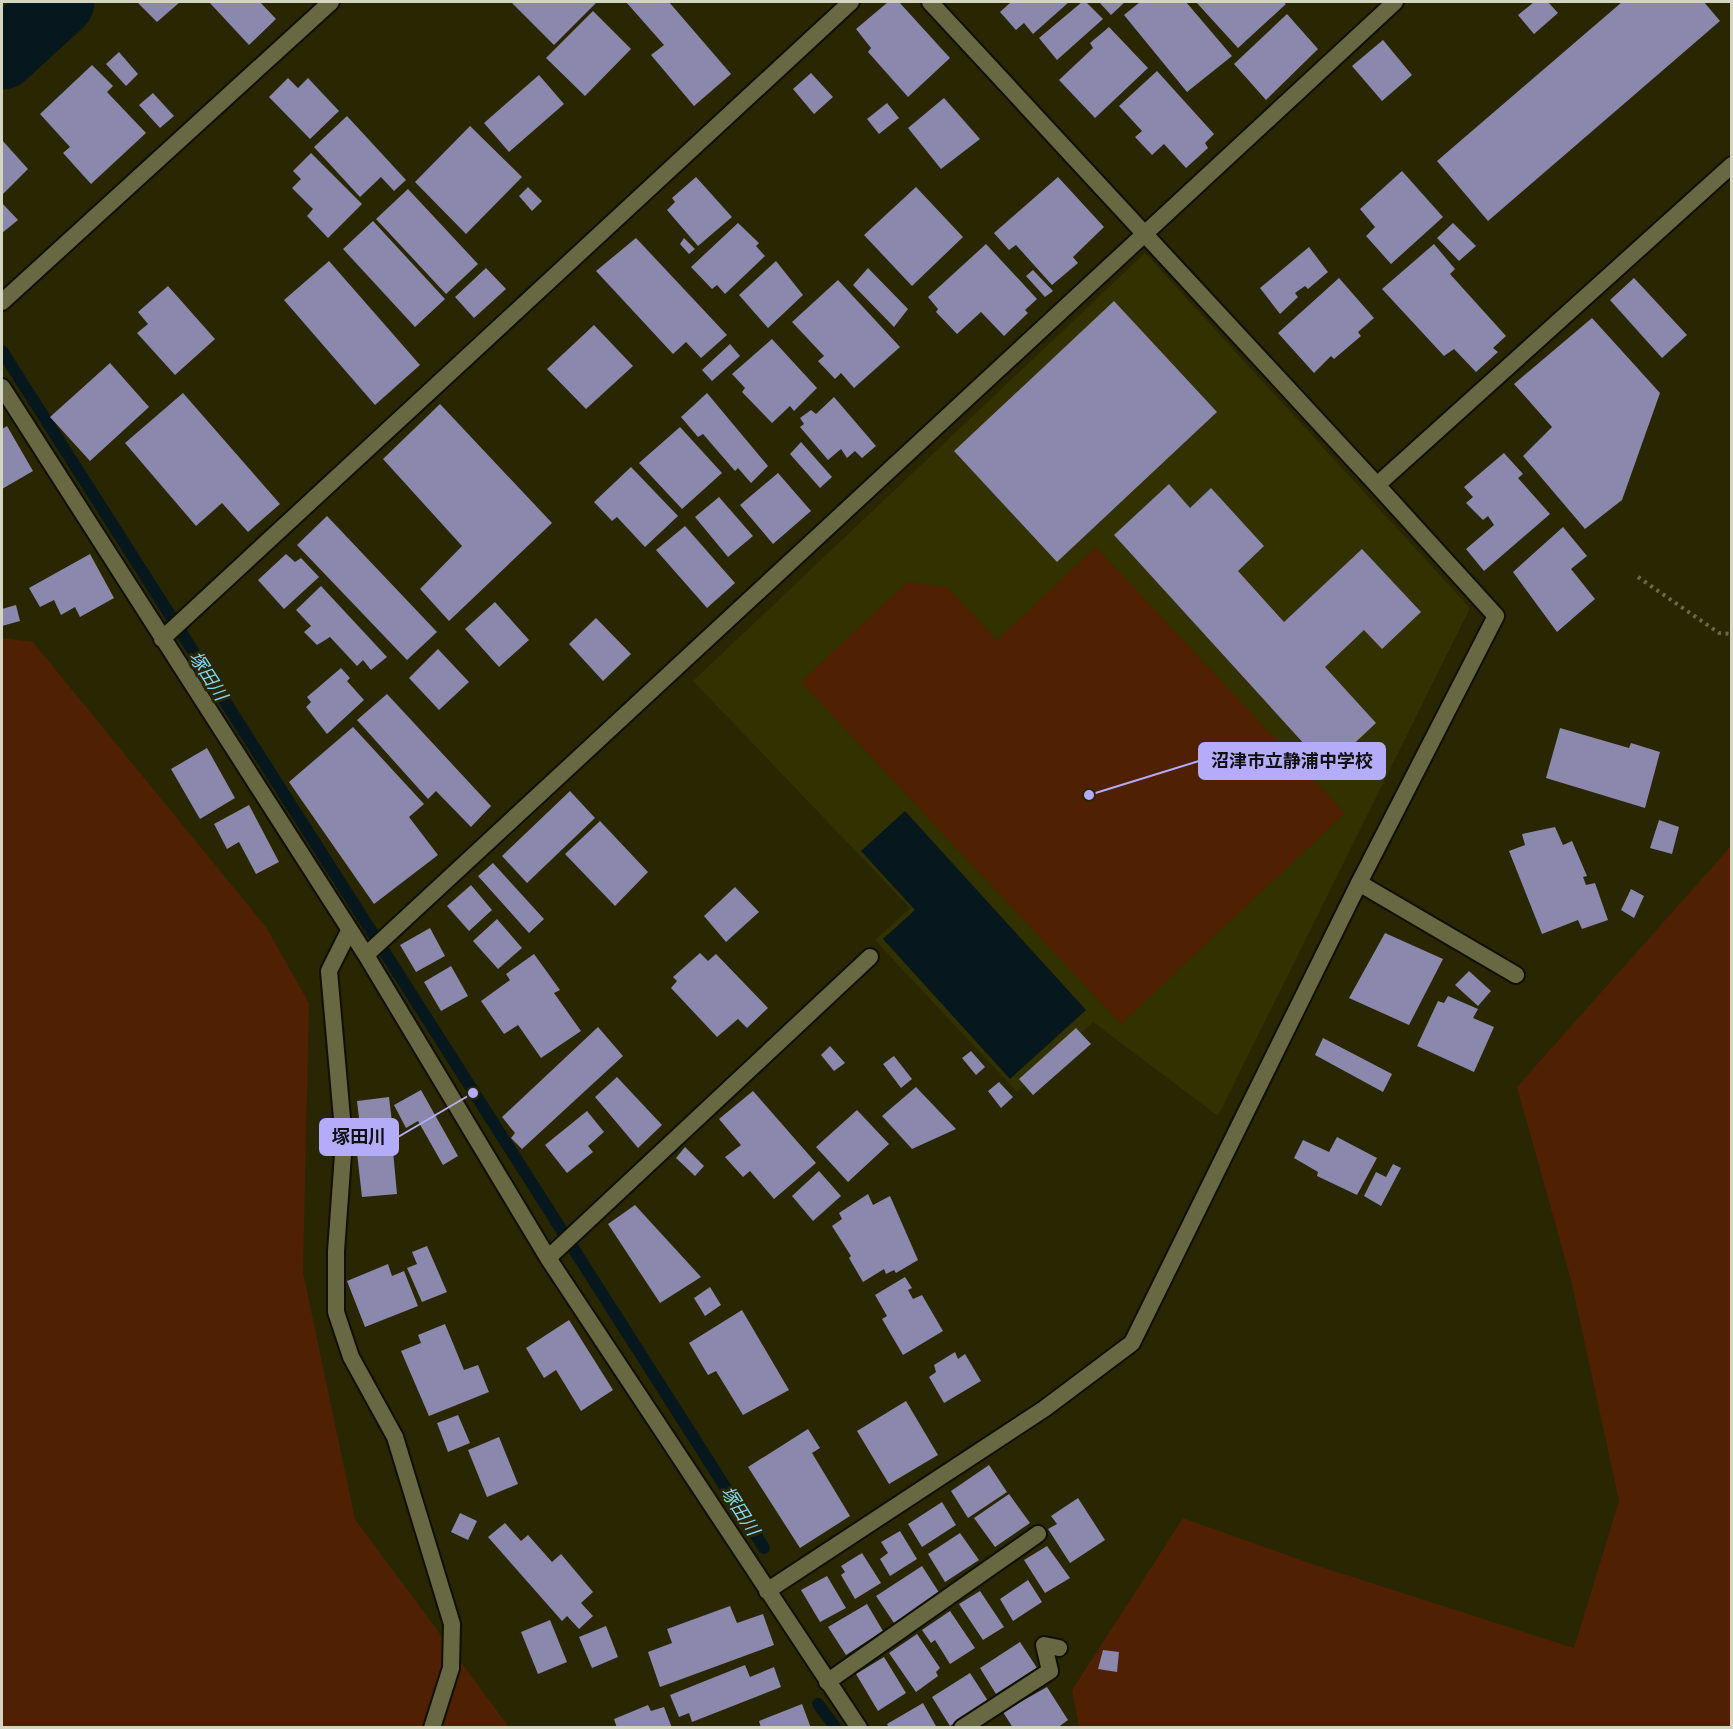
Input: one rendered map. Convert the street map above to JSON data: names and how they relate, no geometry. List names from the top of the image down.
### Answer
{
  "water": ["塚田川"],
  "places": ["沼津市立静浦中学校", "塚田川"]
}
